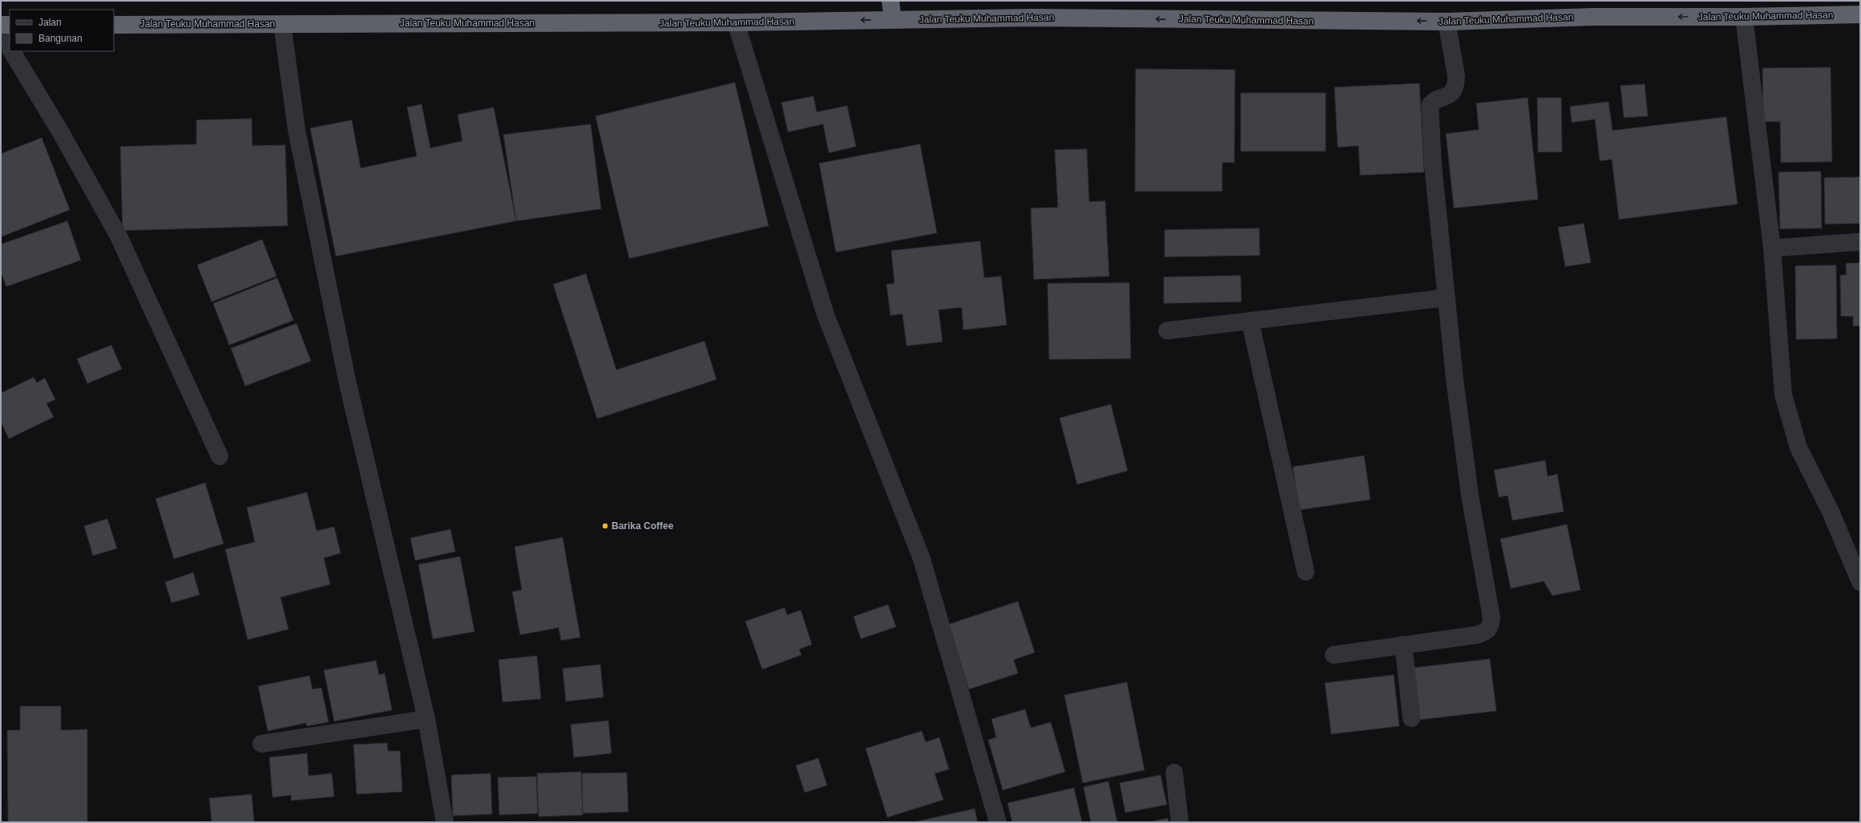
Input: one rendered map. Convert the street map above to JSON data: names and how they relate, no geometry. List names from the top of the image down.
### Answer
{
  "streets": {
    "highway": ["Jalan Teuku Muhammad Hasan"]
  },
  "one_way": ["Jalan Teuku Muhammad Hasan"],
  "places": ["Barika Coffee"],
  "legend": ["Jalan", "Bangunan"]
}
